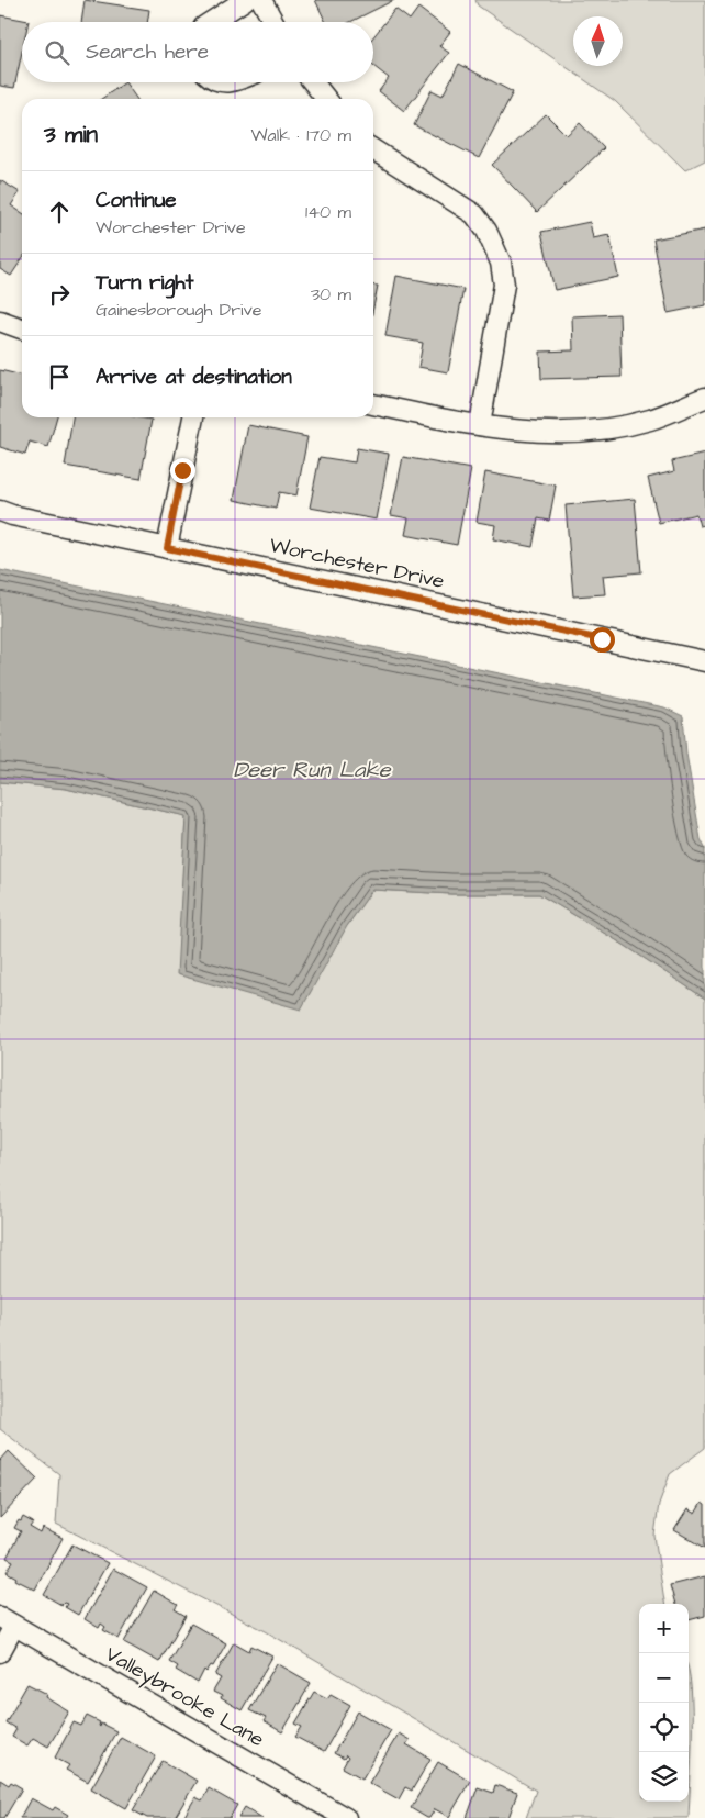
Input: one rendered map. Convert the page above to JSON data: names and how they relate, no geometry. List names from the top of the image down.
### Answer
{
  "streets": {
    "street": ["Worchester Drive", "Valleybrooke Lane"]
  },
  "water": ["Deer Run Lake"],
  "north": "top",
  "page": {
    "search": "Search here",
    "heading": ["3 min", "Walk · 170 m"],
    "list": [
      ["Continue", "Worchester Drive", "140 m"],
      ["Turn right", "Gainesborough Drive", "30 m"],
      "Arrive at destination"
    ],
    "map_buttons": ["+", "−"]
  }
}
